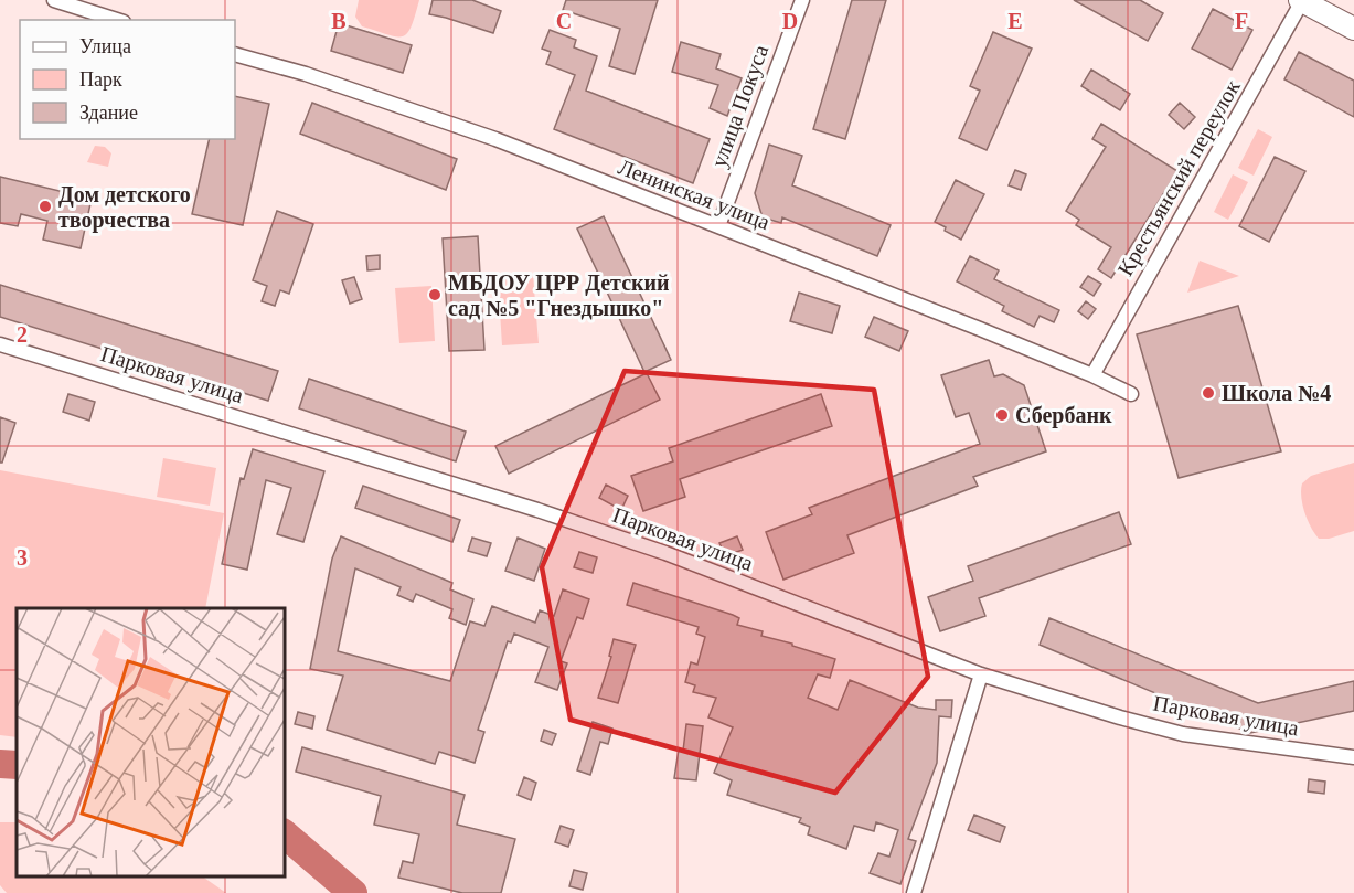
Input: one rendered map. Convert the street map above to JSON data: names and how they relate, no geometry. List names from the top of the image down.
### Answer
{
  "streets": {
    "street": [
      "улица Покуса",
      "Крестьянский переулок",
      "Ленинская улица",
      "Парковая улица"
    ]
  },
  "crossings": [
    ["улица Покуса", "Ленинская улица"],
    ["Крестьянский переулок", "Ленинская улица"]
  ],
  "places": [
    "Дом детского творчества",
    "МБДОУ ЦРР Детский сад №5 \"Гнездышко\"",
    "Школа №4",
    "Сбербанк"
  ],
  "legend": ["Улица", "Парк", "Здание"],
  "grid": {
    "columns": [
      "B",
      "C",
      "D",
      "E",
      "F"
    ],
    "rows": ["2", "3"]
  }
}
